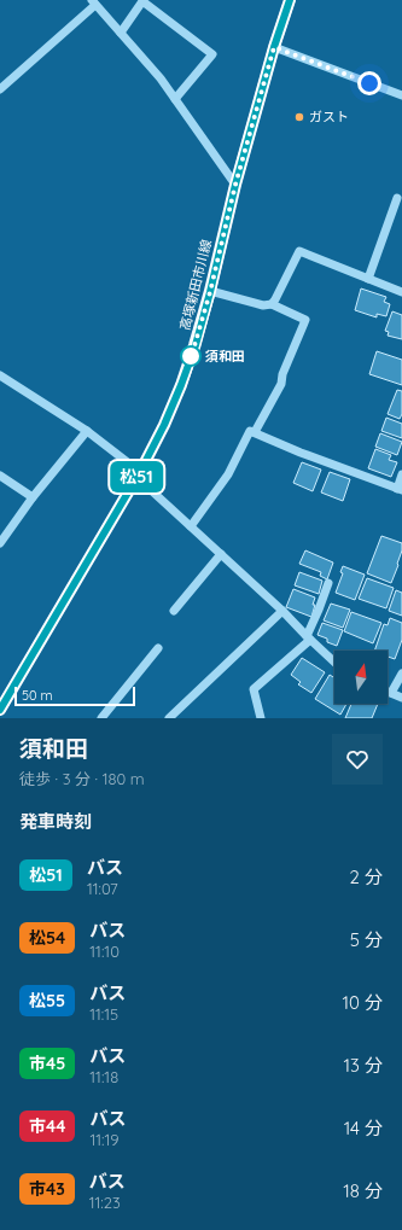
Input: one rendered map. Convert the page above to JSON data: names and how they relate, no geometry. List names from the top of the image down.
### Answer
{
  "streets": {
    "main road": ["高塚新田市川線"]
  },
  "places": ["ガスト", "須和田"],
  "lines": ["bus line 松51"],
  "scale_bar": "50 m",
  "north": "top",
  "page": {
    "on_map": "松51",
    "scale": "50 m",
    "heading": [
      ["須和田", "徒歩 · 3 分 · 180 m"],
      "発車時刻"
    ],
    "list": [
      {
        "mark": "松51",
        "name": "バス",
        "note": "11:07",
        "value": "2 分"
      },
      {
        "mark": "松54",
        "name": "バス",
        "note": "11:10",
        "value": "5 分"
      },
      {
        "mark": "松55",
        "name": "バス",
        "note": "11:15",
        "value": "10 分"
      },
      {
        "mark": "市45",
        "name": "バス",
        "note": "11:18",
        "value": "13 分"
      },
      {
        "mark": "市44",
        "name": "バス",
        "note": "11:19",
        "value": "14 分"
      },
      {
        "mark": "市43",
        "name": "バス",
        "note": "11:23",
        "value": "18 分"
      }
    ]
  }
}
